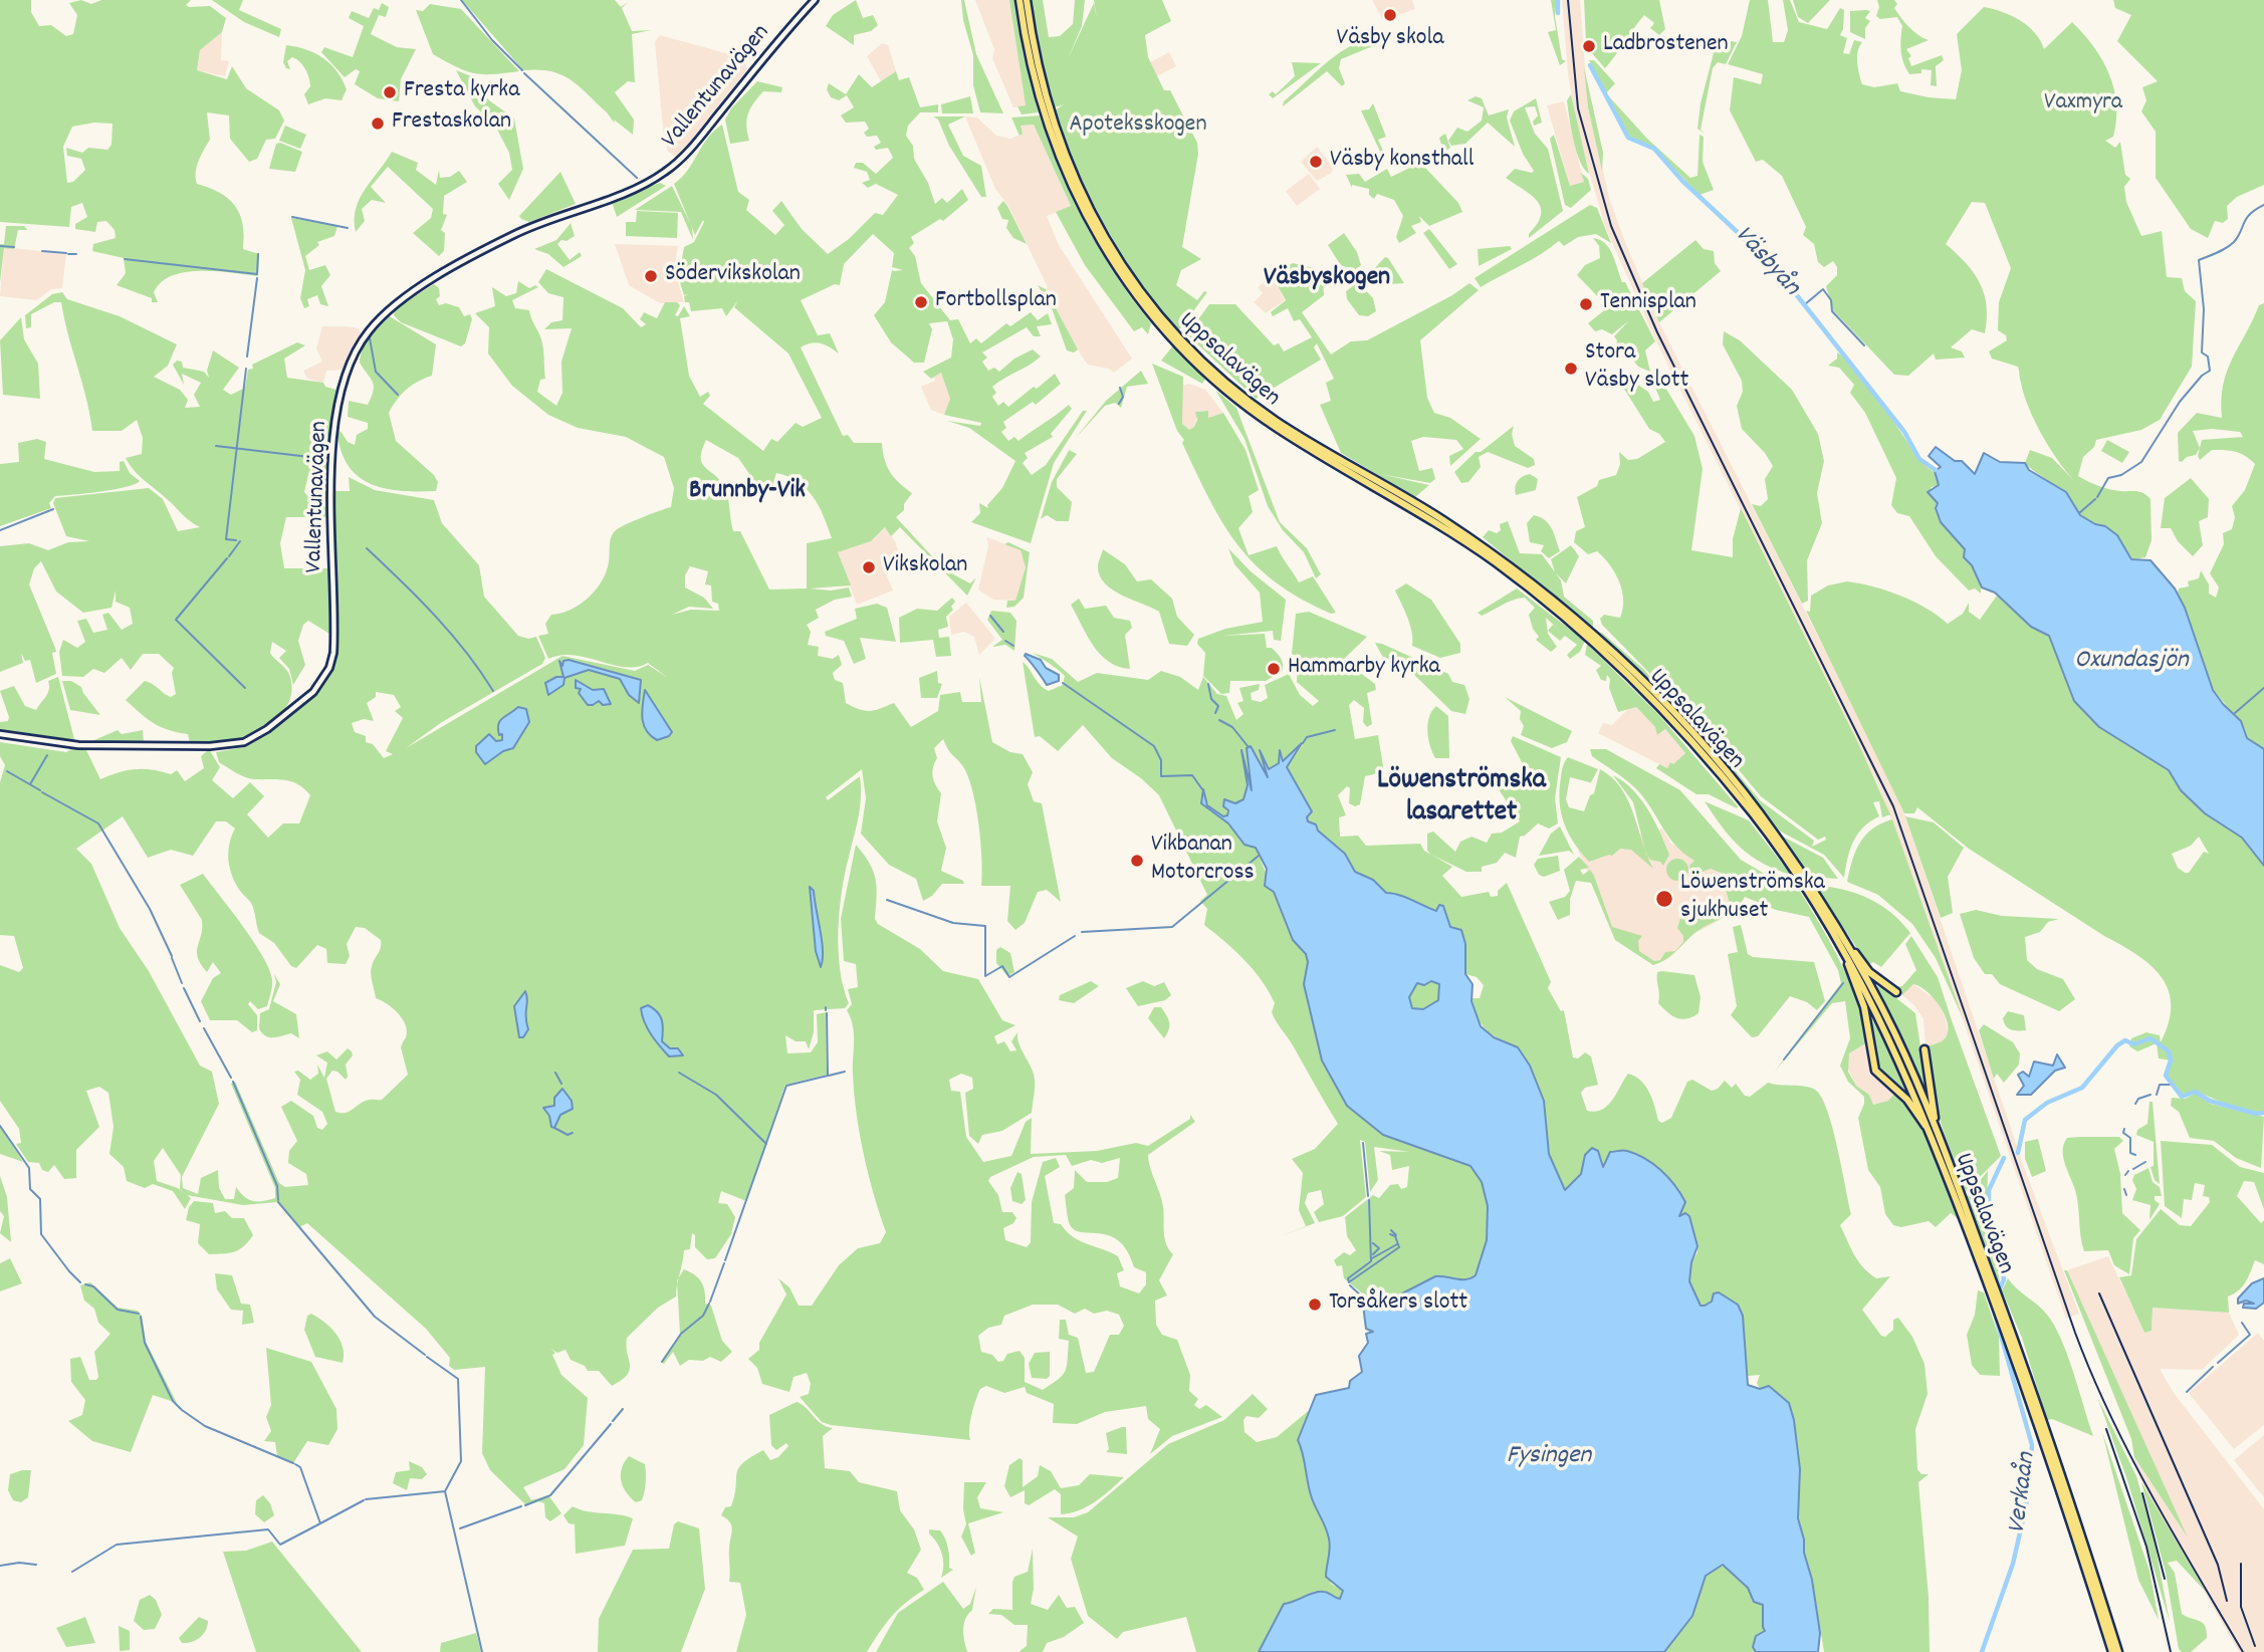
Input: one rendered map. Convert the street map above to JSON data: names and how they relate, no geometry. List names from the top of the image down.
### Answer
{
  "streets": {
    "highway": ["Uppsalavägen"],
    "main road": ["Vallentunavägen"]
  },
  "districts": ["Väsbyskogen", "Brunnby-Vik", "Löwenströmska lasarettet"],
  "water": [
    "Väsbyån",
    "Oxundasjön",
    "Fysingen",
    "Verkaån"
  ],
  "parks": ["Vaxmyra", "Apoteksskogen"],
  "places": [
    "Väsby skola",
    "Ladbrostenen",
    "Fresta kyrka",
    "Frestaskolan",
    "Väsby konsthall",
    "Södervikskolan",
    "Fortbollsplan",
    "Tennisplan",
    "Stora Väsby slott",
    "Vikskolan",
    "Hammarby kyrka",
    "Vikbanan Motorcross",
    "Löwenströmska sjukhuset",
    "Torsåkers slott"
  ]
}
